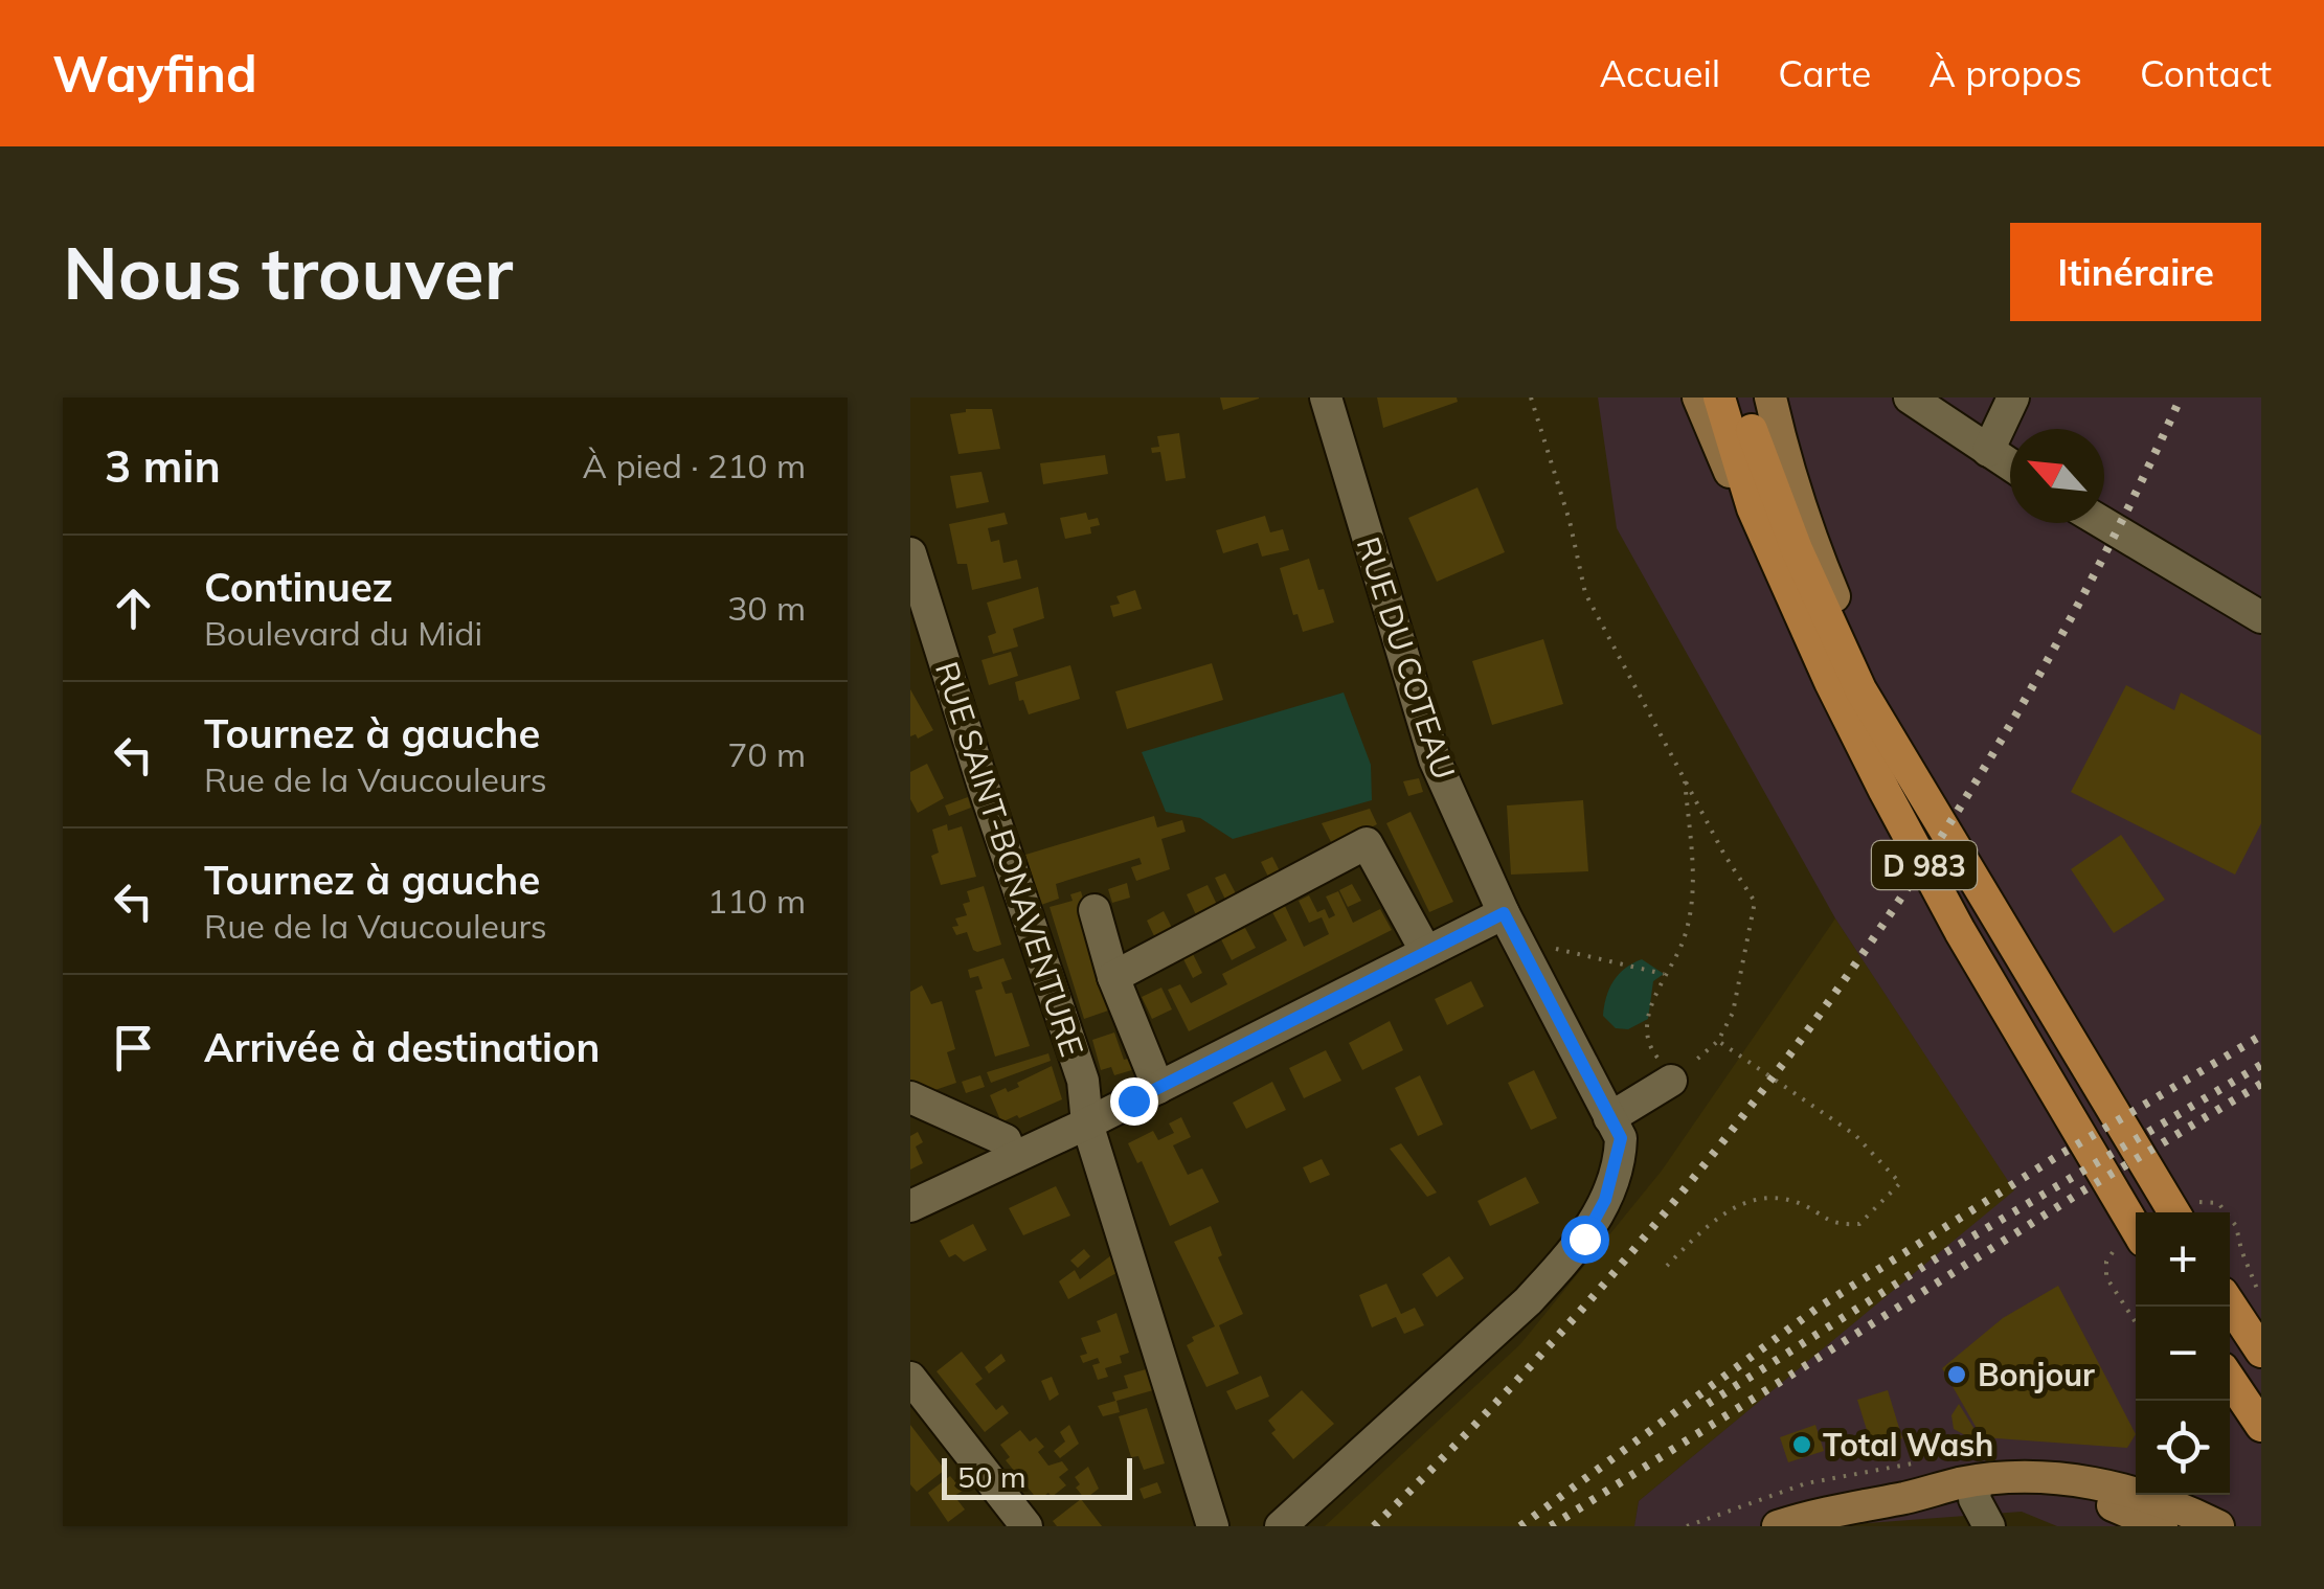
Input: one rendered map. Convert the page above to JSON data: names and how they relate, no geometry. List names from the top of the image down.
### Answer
{
  "streets": {
    "main road": ["D 983"],
    "street": ["RUE DU COTEAU", "RUE SAINT-BONAVENTURE"]
  },
  "places": ["Bonjour", "Total Wash"],
  "scale_bar": "50 m",
  "north": "top left",
  "page": {
    "header": "Wayfind",
    "nav": [
      "Accueil",
      "Carte",
      "À propos",
      "Contact"
    ],
    "buttons": "Itinéraire",
    "title": "Nous trouver",
    "heading": ["3 min", "À pied · 210 m"],
    "list": [
      ["Continuez", "Boulevard du Midi", "30 m"],
      ["Tournez à gauche", "Rue de la Vaucouleurs", "70 m"],
      ["Tournez à gauche", "Rue de la Vaucouleurs", "110 m"],
      "Arrivée à destination"
    ],
    "map_buttons": ["+", "−"],
    "scale": "50 m"
  }
}
